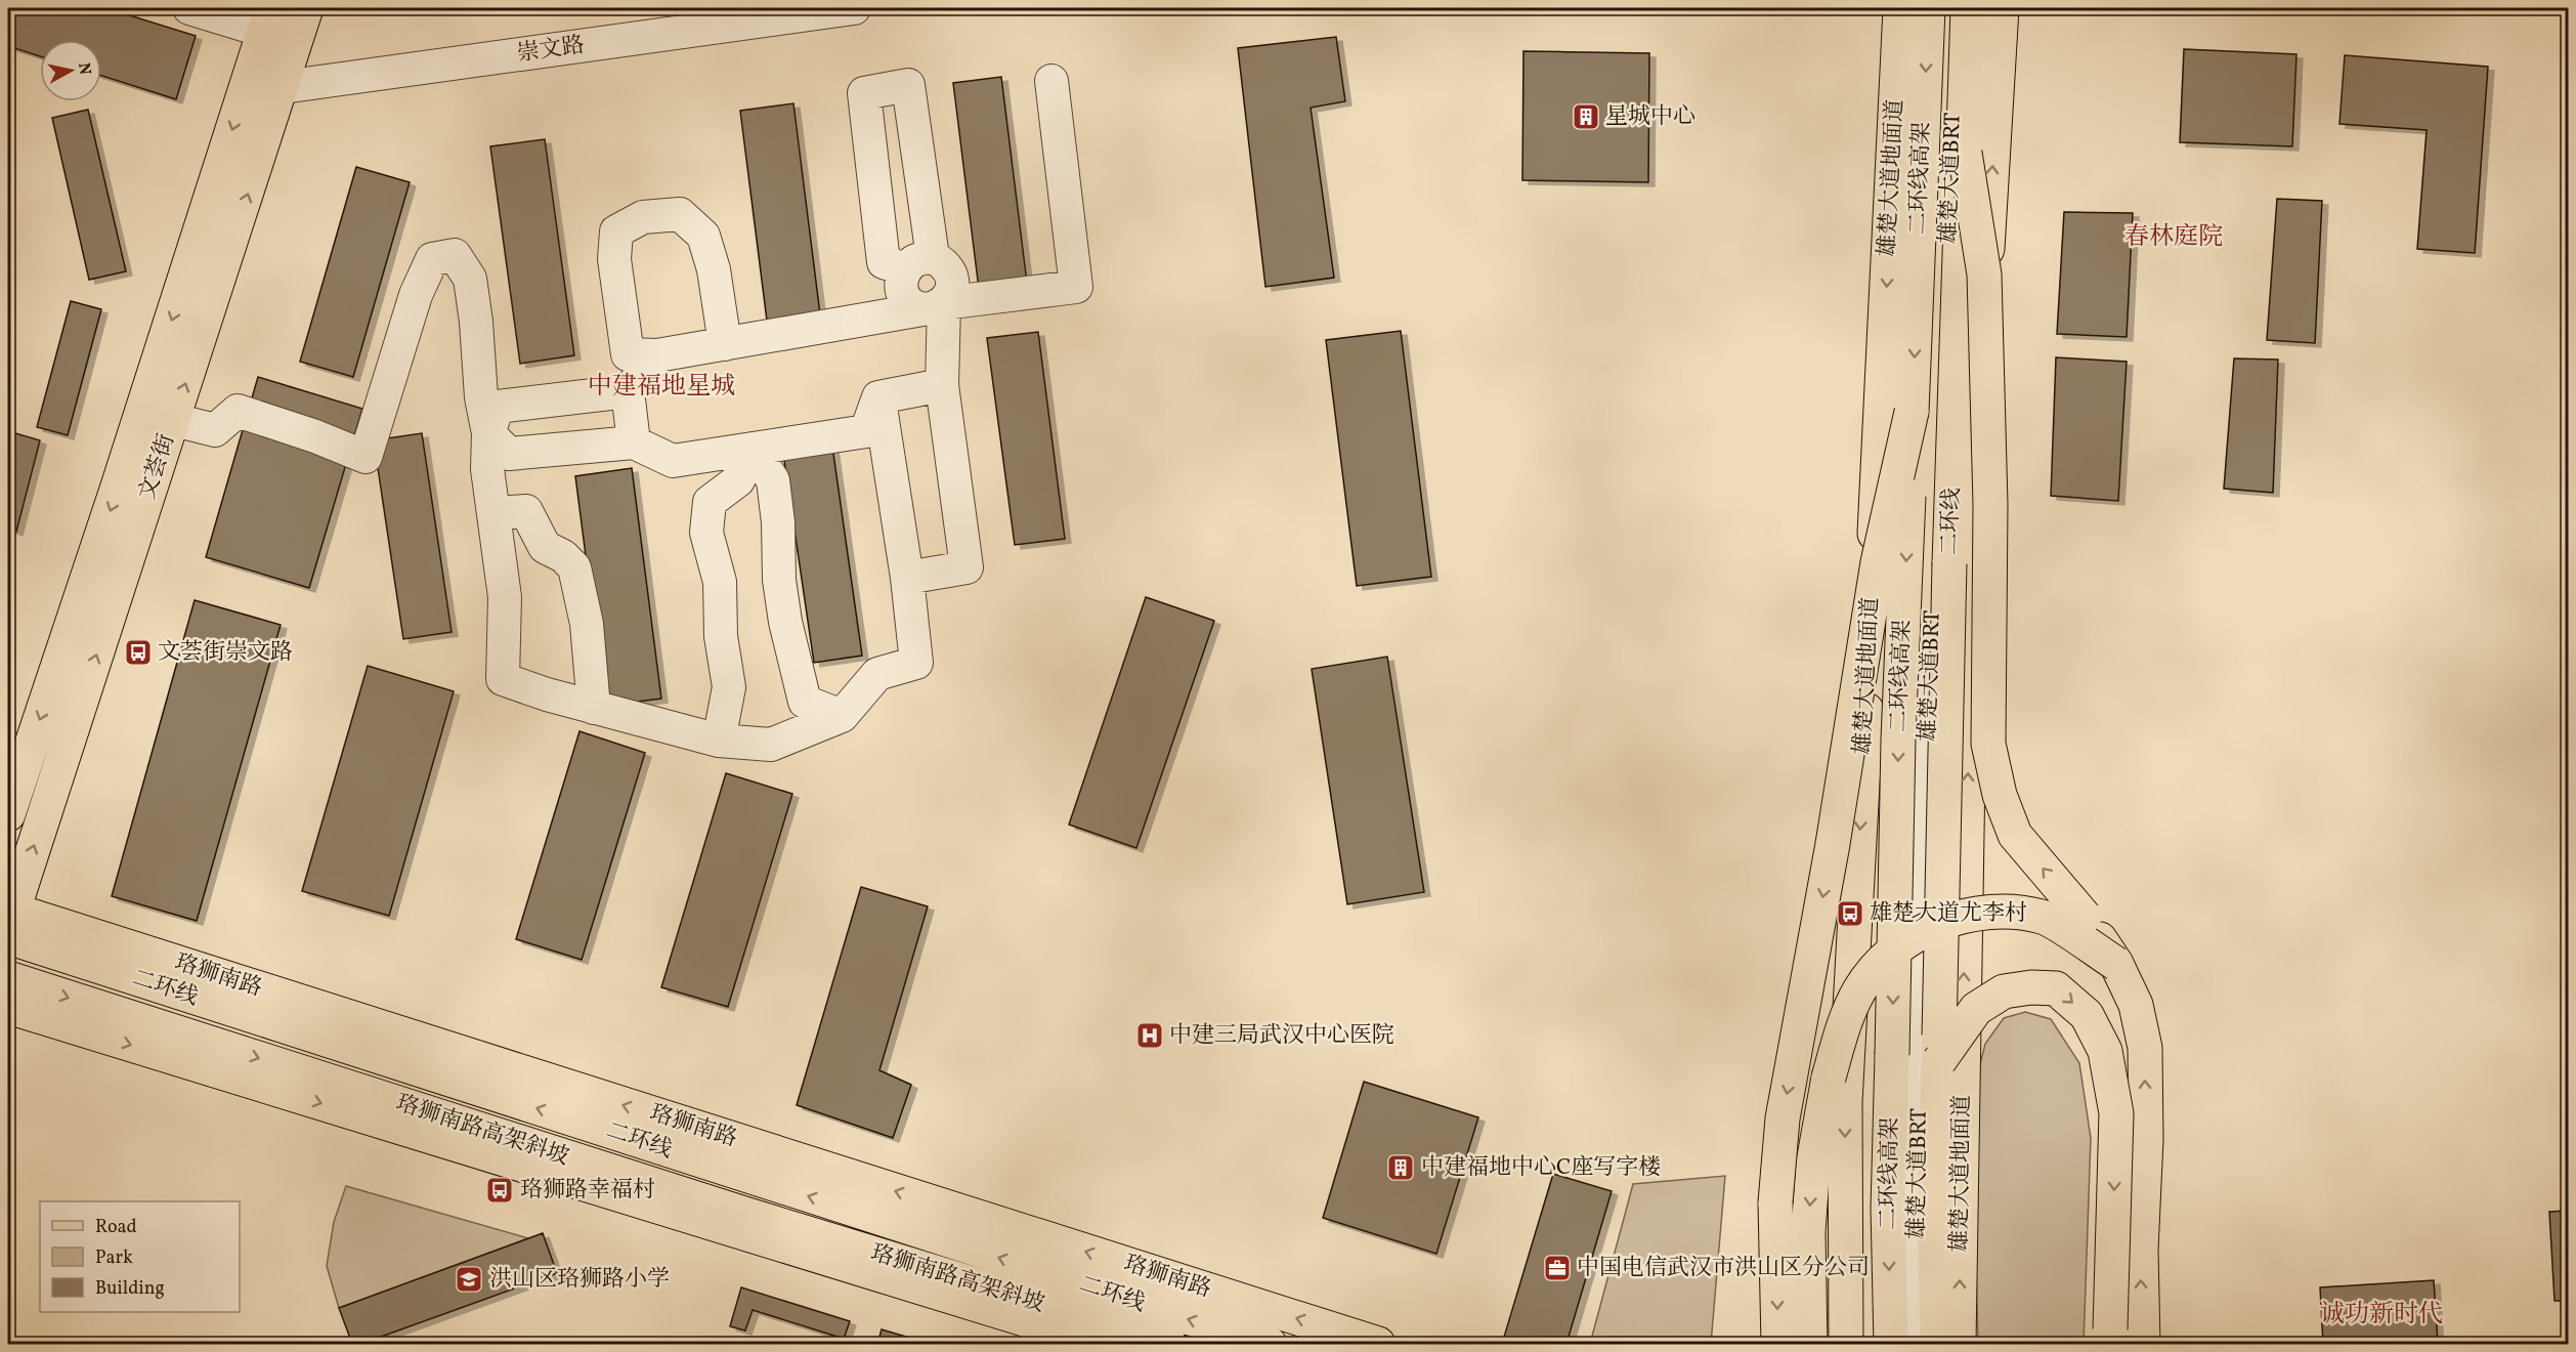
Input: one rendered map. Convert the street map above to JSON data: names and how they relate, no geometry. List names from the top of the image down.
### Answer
{
  "streets": {
    "main road": [
      "雄楚大道地面道",
      "二环线高架",
      "文荟街",
      "二环线",
      "珞狮南路",
      "珞狮南路高架斜坡"
    ],
    "street": ["崇文路", "雄楚大道BRT"]
  },
  "crossings": [
    ["崇文路", "文荟街"],
    ["文荟街", "二环线"],
    ["文荟街", "珞狮南路"],
    ["二环线", "珞狮南路"]
  ],
  "districts": ["春林庭院", "中建福地星城", "诚功新时代"],
  "places": {
    "building": ["星城中心", "中建福地中心C座写字楼"],
    "bus stop": ["文荟街崇文路", "雄楚大道尤李村", "珞狮路幸福村"],
    "hospital": ["中建三局武汉中心医院"],
    "office": ["中国电信武汉市洪山区分公司"],
    "school or university": ["洪山区珞狮路小学"]
  },
  "legend": ["Road", "Park", "Building"],
  "north": "right"
}
